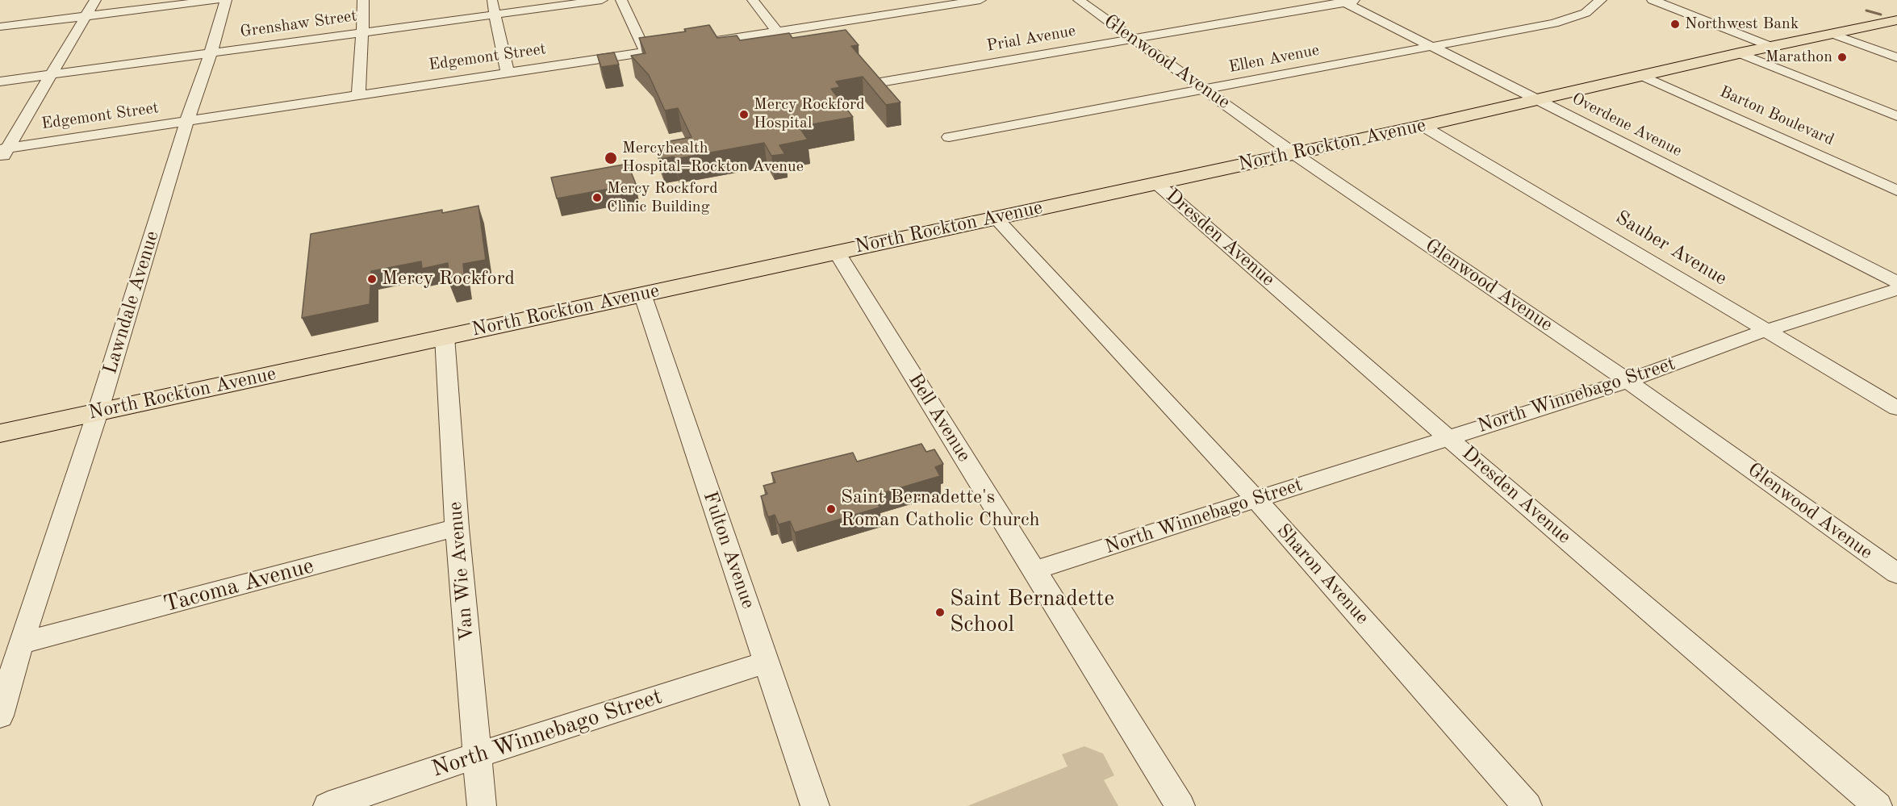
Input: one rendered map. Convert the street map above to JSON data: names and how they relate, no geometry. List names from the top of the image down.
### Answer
{
  "streets": {
    "main road": ["North Rockton Avenue"],
    "street": [
      "Grenshaw Street",
      "Prial Avenue",
      "Edgemont Street",
      "Ellen Avenue",
      "Glenwood Avenue",
      "Barton Boulevard",
      "Overdene Avenue",
      "Dresden Avenue",
      "Sauber Avenue",
      "Lawndale Avenue",
      "North Winnebago Street",
      "Bell Avenue",
      "Fulton Avenue",
      "Van Wie Avenue",
      "Sharon Avenue",
      "Tacoma Avenue"
    ]
  },
  "crossings": [
    ["Grenshaw Street", "Lawndale Avenue"],
    ["Prial Avenue", "Glenwood Avenue"],
    ["Prial Avenue", "Overdene Avenue"],
    ["Edgemont Street", "Lawndale Avenue"],
    ["Ellen Avenue", "Glenwood Avenue"],
    ["Ellen Avenue", "Overdene Avenue"],
    ["Glenwood Avenue", "North Rockton Avenue"],
    ["Glenwood Avenue", "North Winnebago Street"],
    ["Barton Boulevard", "North Rockton Avenue"],
    ["Overdene Avenue", "North Rockton Avenue"],
    ["North Rockton Avenue", "Dresden Avenue"],
    ["North Rockton Avenue", "Sauber Avenue"],
    ["North Rockton Avenue", "Lawndale Avenue"],
    ["North Rockton Avenue", "Bell Avenue"],
    ["North Rockton Avenue", "Fulton Avenue"],
    ["North Rockton Avenue", "Van Wie Avenue"],
    ["North Rockton Avenue", "Sharon Avenue"],
    ["Dresden Avenue", "North Winnebago Street"],
    ["Sauber Avenue", "North Winnebago Street"],
    ["Lawndale Avenue", "Tacoma Avenue"],
    ["North Winnebago Street", "Bell Avenue"],
    ["North Winnebago Street", "Fulton Avenue"],
    ["North Winnebago Street", "Van Wie Avenue"],
    ["North Winnebago Street", "Sharon Avenue"],
    ["Van Wie Avenue", "Tacoma Avenue"]
  ],
  "places": [
    "Northwest Bank",
    "Marathon",
    "Mercy Rockford Hospital",
    "Mercyhealth Hospital–Rockton Avenue",
    "Mercy Rockford Clinic Building",
    "Mercy Rockford",
    "Saint Bernadette's Roman Catholic Church",
    "Saint Bernadette School"
  ]
}
